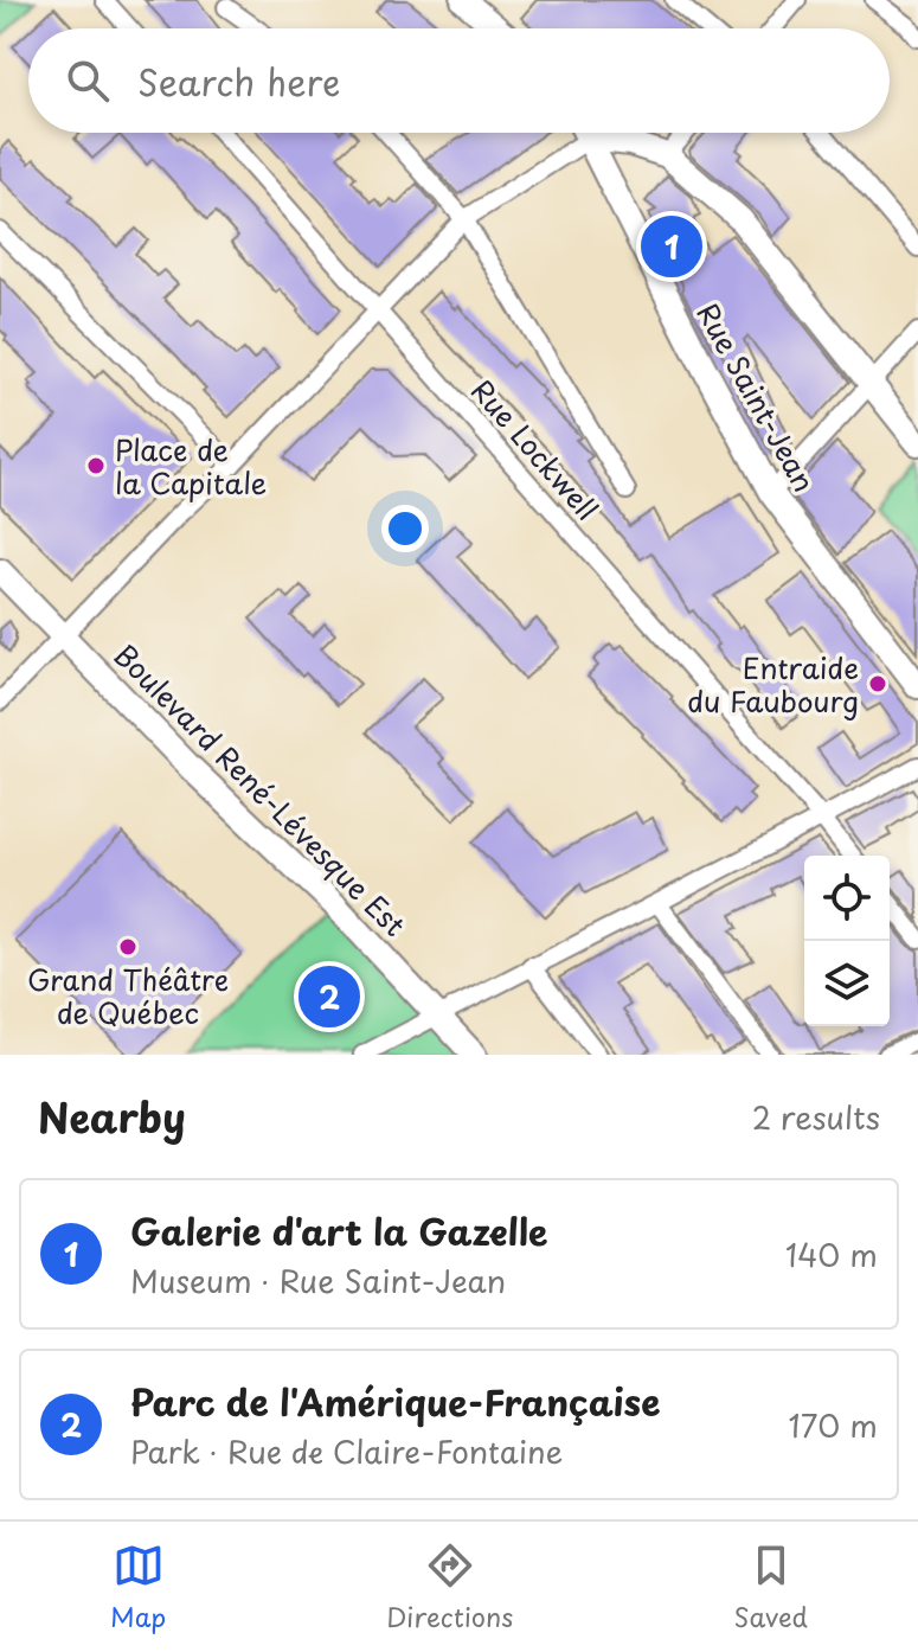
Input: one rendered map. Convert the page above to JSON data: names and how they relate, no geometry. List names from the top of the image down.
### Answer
{
  "streets": {
    "main road": ["Rue Saint-Jean", "Boulevard René-Lévesque Est"],
    "street": ["Rue Lockwell"]
  },
  "places": ["Place de la Capitale", "Entraide du Faubourg", "Grand Théâtre de Québec"],
  "page": {
    "search": "Search here",
    "pins": ["1", "2"],
    "heading": ["Nearby", "2 results"],
    "list": [
      {
        "mark": "1",
        "name": "Galerie d'art la Gazelle",
        "note": "Museum · Rue Saint-Jean",
        "value": "140 m"
      },
      {
        "mark": "2",
        "name": "Parc de l'Amérique-Française",
        "note": "Park · Rue de Claire-Fontaine",
        "value": "170 m"
      }
    ],
    "nav": ["Map", "Directions", "Saved"]
  }
}
